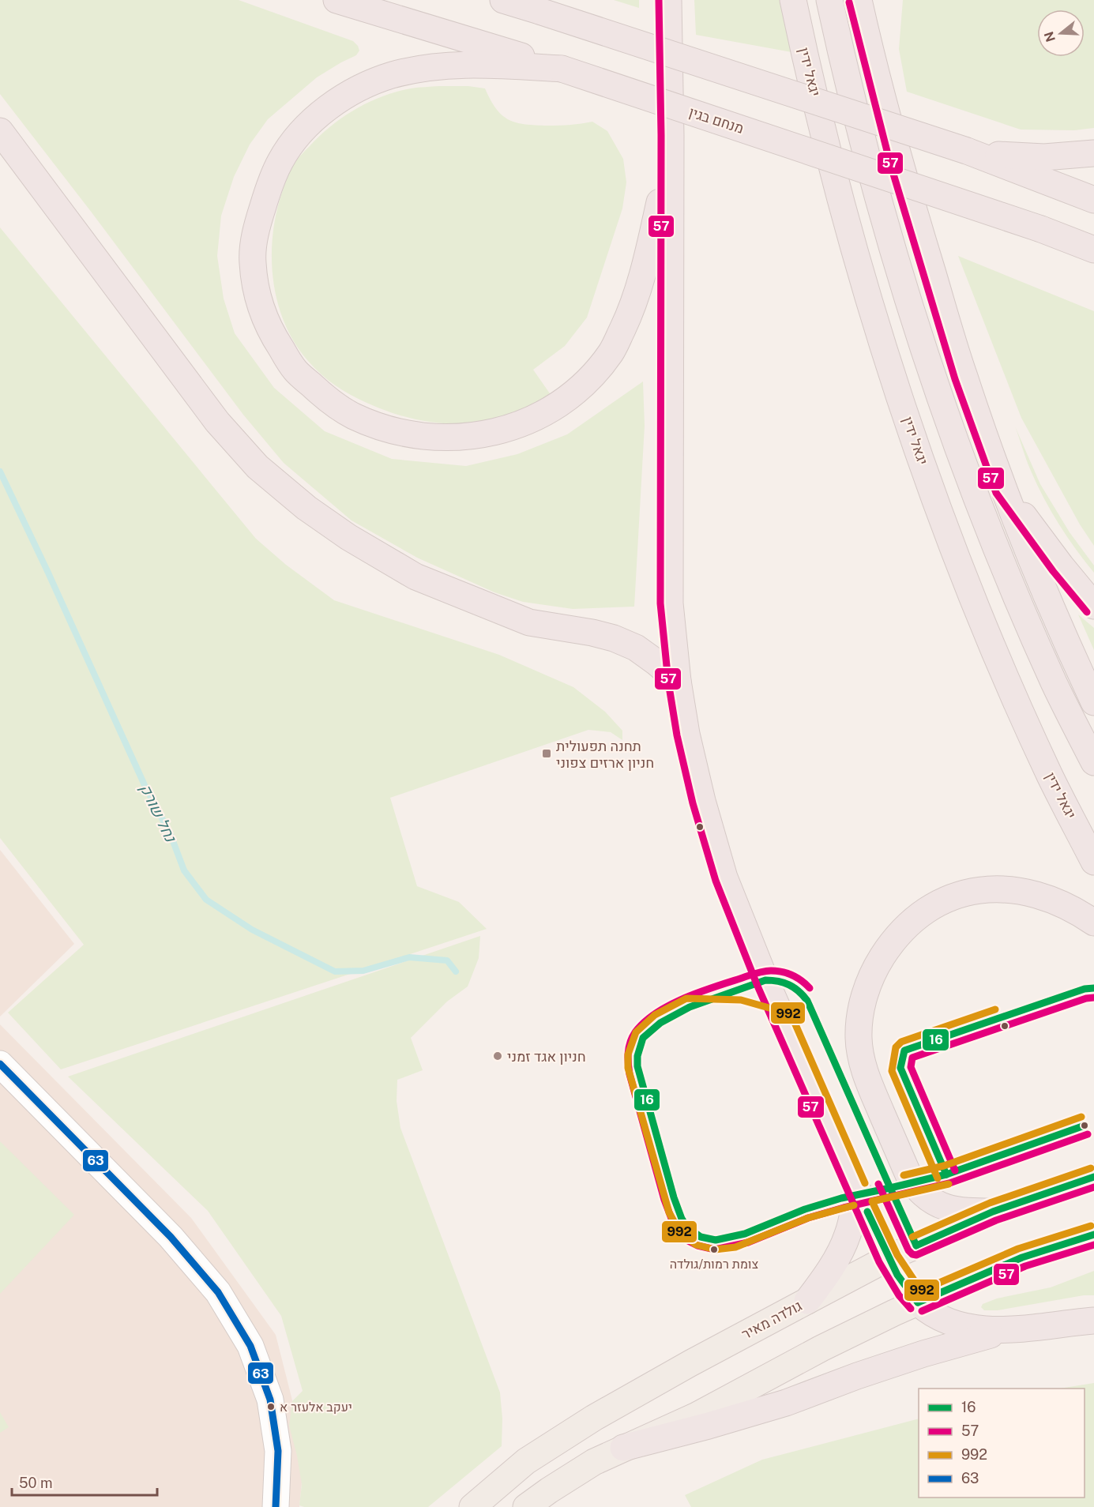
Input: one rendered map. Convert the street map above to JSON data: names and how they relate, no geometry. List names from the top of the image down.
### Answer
{
  "streets": {
    "highway": ["יגאל ידין", "מנחם בגין"],
    "main road": ["גולדה מאיר"]
  },
  "water": ["נחל שורק"],
  "places": {
    "transit": ["תחנה תפעולית חניון ארזים צפוני"],
    "other": ["חניון אגד זמני", "צומת רמות/גולדה", "יעקב אלעזר א"]
  },
  "lines": [
    "transit line 57",
    "transit line 16",
    "transit line 992",
    "transit line 63"
  ],
  "legend": [
    "16",
    "57",
    "992",
    "63"
  ],
  "scale_bar": "50 m",
  "north": "left"
}
